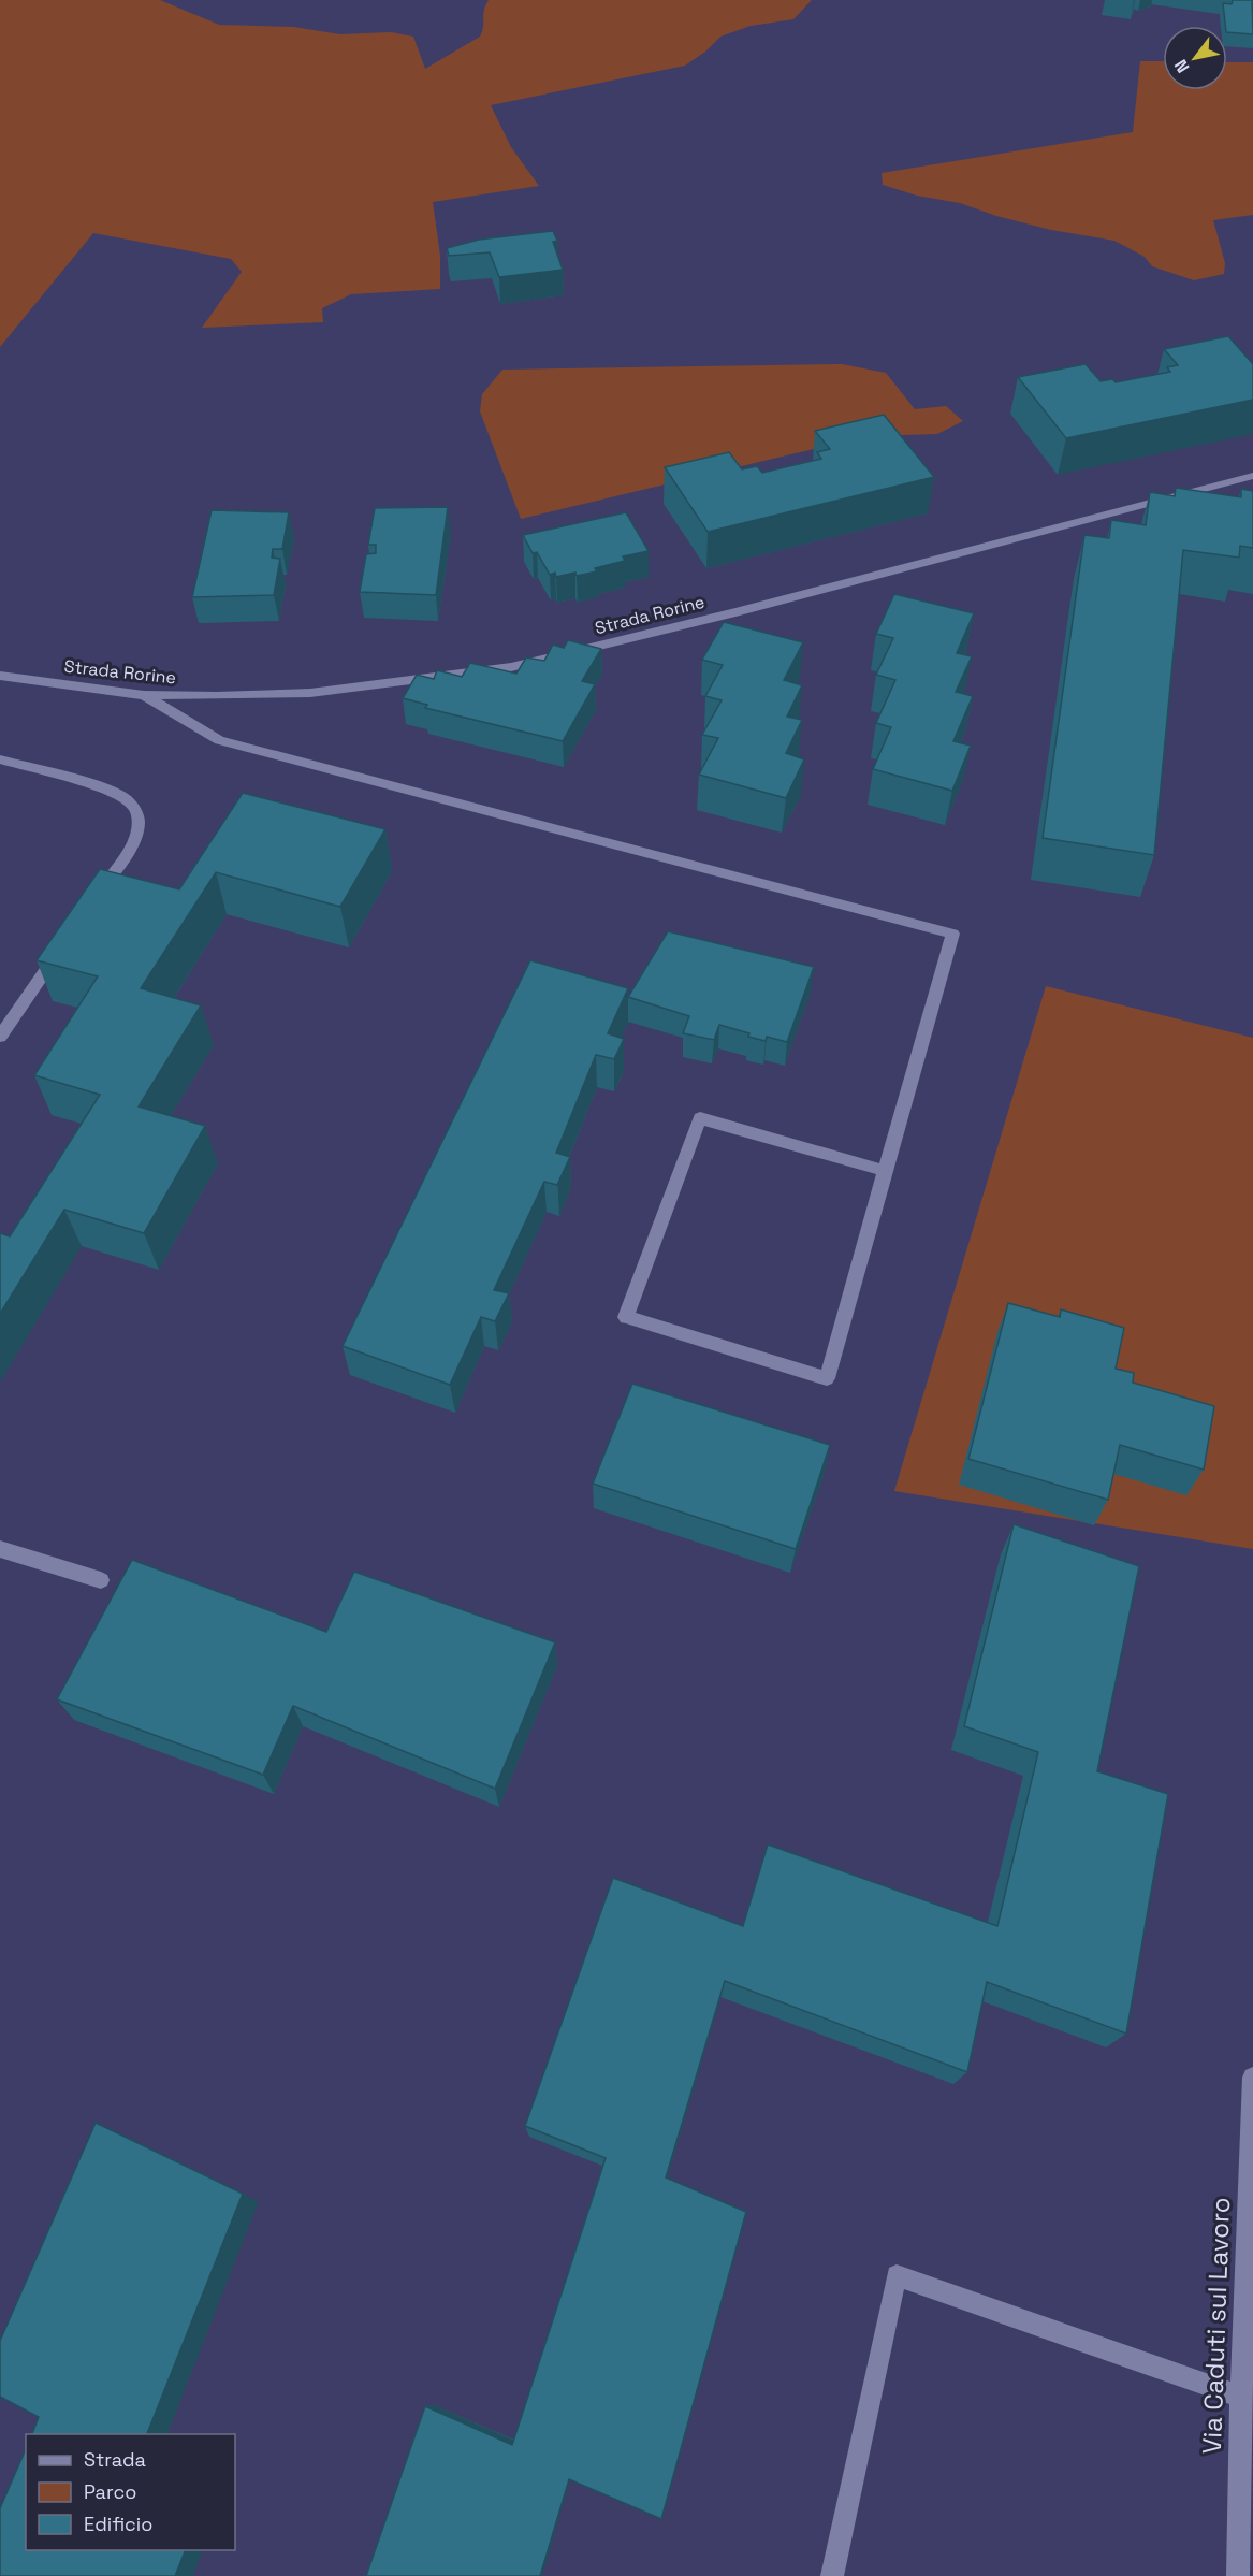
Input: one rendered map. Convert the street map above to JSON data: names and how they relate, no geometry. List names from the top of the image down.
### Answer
{
  "streets": {
    "street": ["Strada Rorine", "Via Caduti sul Lavoro"]
  },
  "legend": ["Strada", "Parco", "Edificio"],
  "north": "bottom left"
}
